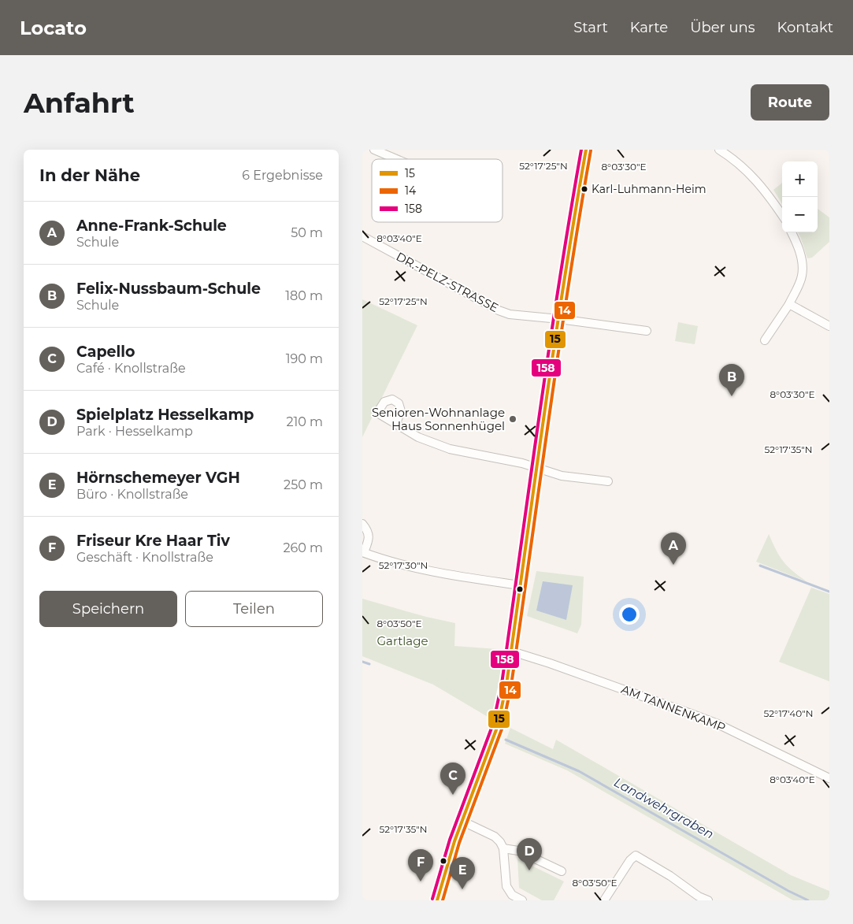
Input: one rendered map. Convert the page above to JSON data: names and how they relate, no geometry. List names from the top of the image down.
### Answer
{
  "streets": {
    "street": ["DR.-PELZ-STRASSE", "AM TANNENKAMP"]
  },
  "water": ["Landwehrgraben"],
  "parks": ["Gartlage"],
  "places": ["Karl-Luhmann-Heim", "Senioren-Wohnanlage Haus Sonnenhügel"],
  "lines": ["transit line 15", "transit line 158", "transit line 14"],
  "legend": ["15", "14", "158"],
  "page": {
    "header": "Locato",
    "nav": [
      "Start",
      "Karte",
      "Über uns",
      "Kontakt"
    ],
    "buttons": [
      "Route",
      ["Speichern", "Teilen"]
    ],
    "title": "Anfahrt",
    "heading": ["In der Nähe", "6 Ergebnisse"],
    "map_buttons": ["+", "−"],
    "list": [
      {
        "mark": "A",
        "name": "Anne-Frank-Schule",
        "note": "Schule",
        "value": "50 m"
      },
      {
        "mark": "B",
        "name": "Felix-Nussbaum-Schule",
        "note": "Schule",
        "value": "180 m"
      },
      {
        "mark": "C",
        "name": "Capello",
        "note": "Café · Knollstraße",
        "value": "190 m"
      },
      {
        "mark": "D",
        "name": "Spielplatz Hesselkamp",
        "note": "Park · Hesselkamp",
        "value": "210 m"
      },
      {
        "mark": "E",
        "name": "Hörnschemeyer VGH",
        "note": "Büro · Knollstraße",
        "value": "250 m"
      },
      {
        "mark": "F",
        "name": "Friseur Kre Haar Tiv",
        "note": "Geschäft · Knollstraße",
        "value": "260 m"
      }
    ],
    "pins": [
      "B",
      "A",
      "C",
      "D",
      "F",
      "E"
    ]
  },
  "coordinates": [
    "52°17'25\"N",
    "8°03'30\"E",
    "8°03'40\"E",
    "52°17'35\"N",
    "52°17'30\"N",
    "8°03'50\"E",
    "52°17'40\"N"
  ]
}
